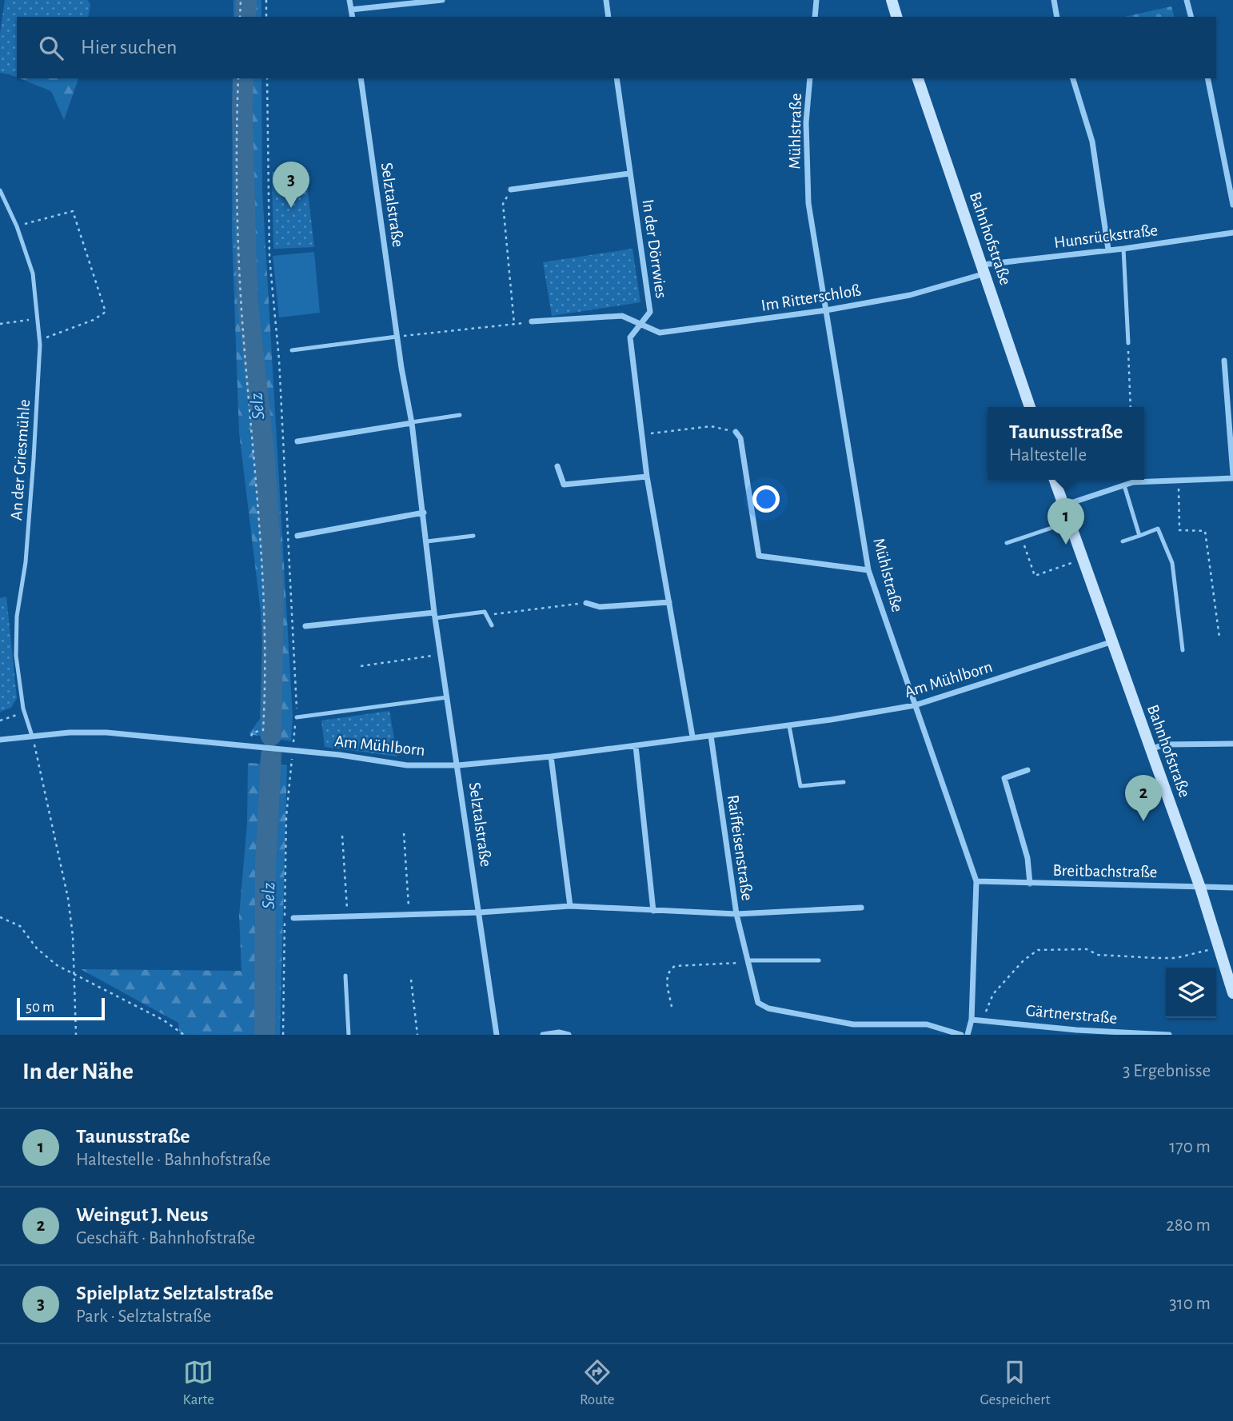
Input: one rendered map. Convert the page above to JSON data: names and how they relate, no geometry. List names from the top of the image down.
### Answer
{
  "streets": {
    "street": [
      "Mühlstraße",
      "Selztalstraße",
      "Hunsrückstraße",
      "Bahnhofstraße",
      "In der Dörrwies",
      "Im Ritterschloß",
      "Am Mühlborn",
      "Raiffeisenstraße",
      "Breitbachstraße",
      "Gärtnerstraße"
    ],
    "lane": ["An der Griesmühle"]
  },
  "crossings": [
    ["Mühlstraße", "Im Ritterschloß"],
    ["Mühlstraße", "Am Mühlborn"],
    ["Mühlstraße", "Breitbachstraße"],
    ["Mühlstraße", "Gärtnerstraße"],
    ["Selztalstraße", "Am Mühlborn"],
    ["Selztalstraße", "Raiffeisenstraße"],
    ["Hunsrückstraße", "Bahnhofstraße"],
    ["Hunsrückstraße", "Im Ritterschloß"],
    ["Bahnhofstraße", "Im Ritterschloß"],
    ["Bahnhofstraße", "Am Mühlborn"],
    ["Bahnhofstraße", "Breitbachstraße"],
    ["In der Dörrwies", "Im Ritterschloß"],
    ["In der Dörrwies", "Am Mühlborn"],
    ["An der Griesmühle", "Am Mühlborn"],
    ["Am Mühlborn", "Raiffeisenstraße"]
  ],
  "water": ["Selz"],
  "scale_bar": "50 m",
  "page": {
    "search": "Hier suchen",
    "pins": ["3", "1", "2"],
    "popup": ["Taunusstraße", "Haltestelle"],
    "scale": "50 m",
    "heading": ["In der Nähe", "3 Ergebnisse"],
    "list": [
      {
        "mark": "1",
        "name": "Taunusstraße",
        "note": "Haltestelle · Bahnhofstraße",
        "value": "170 m"
      },
      {
        "mark": "2",
        "name": "Weingut J. Neus",
        "note": "Geschäft · Bahnhofstraße",
        "value": "280 m"
      },
      {
        "mark": "3",
        "name": "Spielplatz Selztalstraße",
        "note": "Park · Selztalstraße",
        "value": "310 m"
      }
    ],
    "nav": ["Karte", "Route", "Gespeichert"]
  }
}
